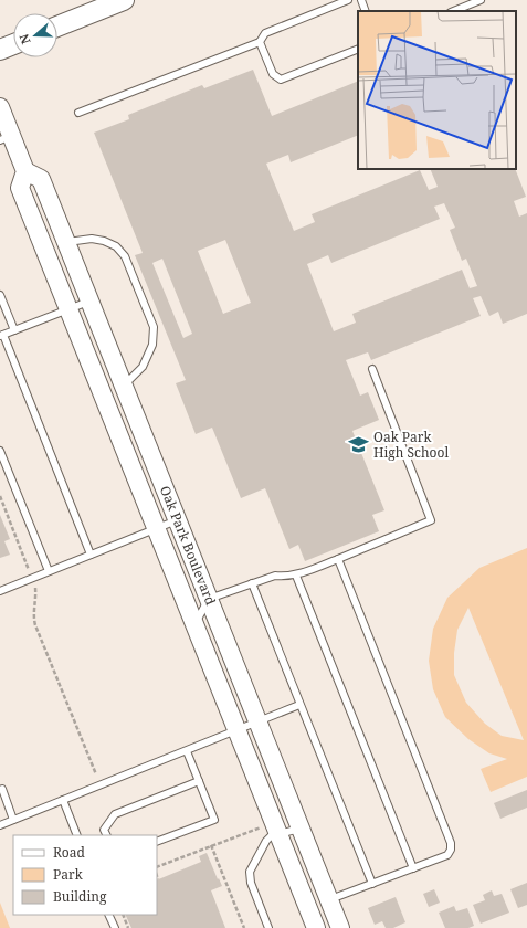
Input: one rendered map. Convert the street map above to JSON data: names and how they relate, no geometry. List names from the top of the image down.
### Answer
{
  "streets": {
    "street": ["Oak Park Boulevard"]
  },
  "places": {
    "school or university": ["Oak Park High School"]
  },
  "legend": ["Road", "Park", "Building"],
  "north": "left"
}
